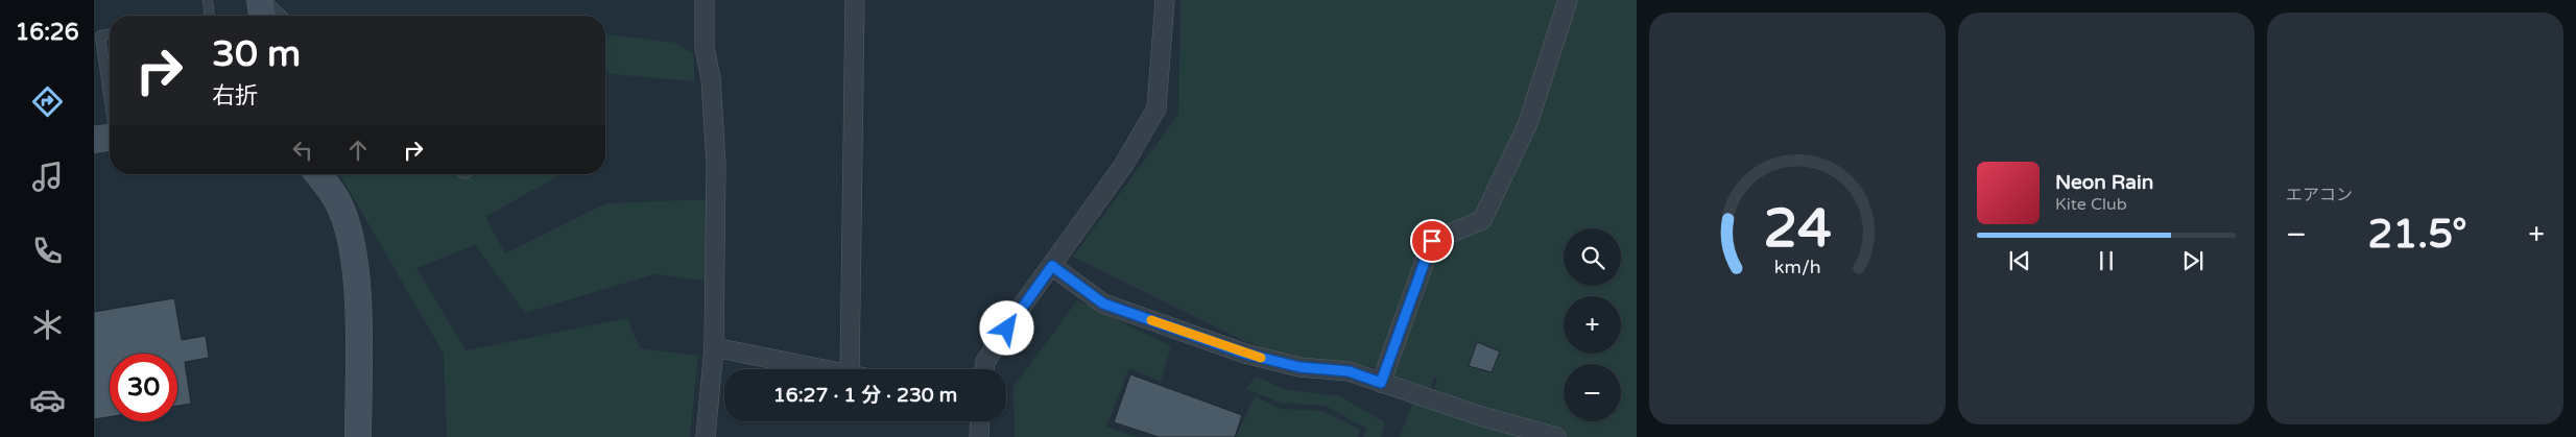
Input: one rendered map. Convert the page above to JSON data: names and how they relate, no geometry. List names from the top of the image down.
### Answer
{
  "page": {
    "tabs": "16:26",
    "tile": "エアコン",
    "turn": ["30 m", "右折"],
    "song": ["Neon Rain", "Kite Club"],
    "heat": ["−", "21.5°", "+"],
    "map_buttons": ["+", "−"],
    "limit": "30",
    "trip": "16:27 · 1 分 · 230 m",
    "gauge": ["24", "km/h"]
  }
}
